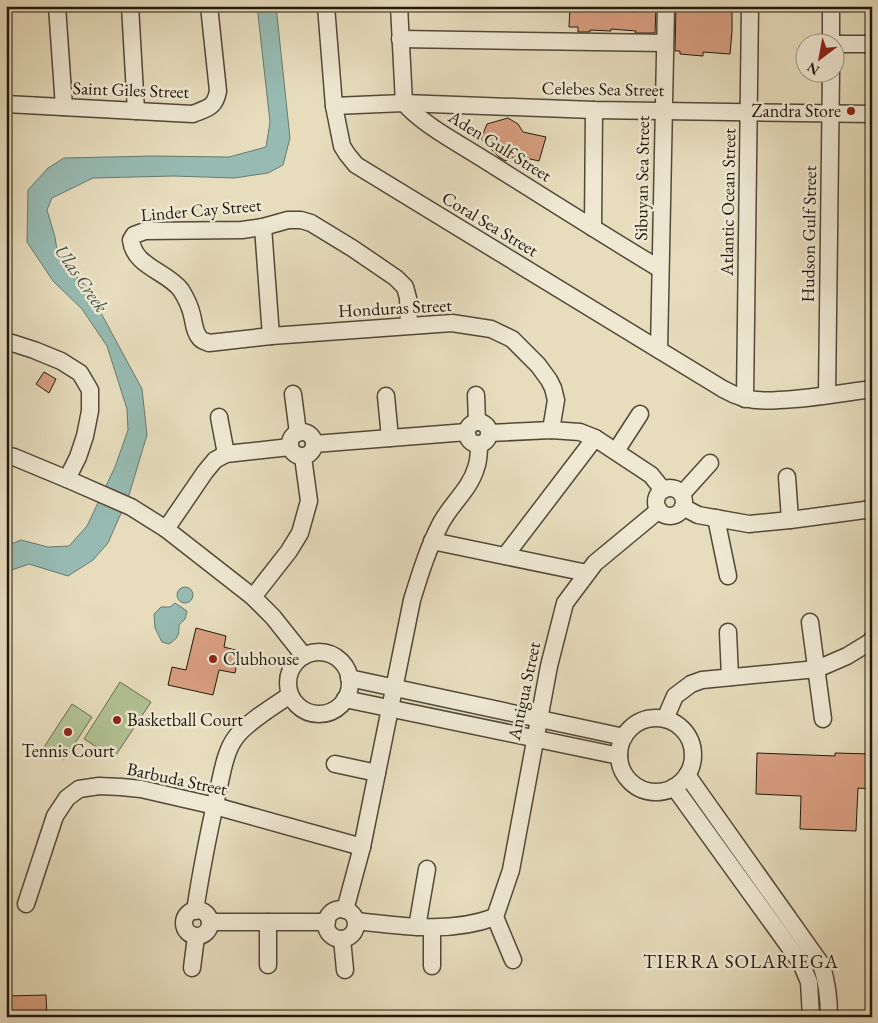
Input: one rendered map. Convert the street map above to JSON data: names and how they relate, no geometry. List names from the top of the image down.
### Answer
{
  "streets": {
    "street": [
      "Celebes Sea Street",
      "Saint Giles Street",
      "Aden Gulf Street",
      "Sibuyan Sea Street",
      "Atlantic Ocean Street",
      "Linder Cay Street",
      "Coral Sea Street",
      "Hudson Gulf Street",
      "Honduras Street",
      "Antigua Street",
      "Barbuda Street"
    ]
  },
  "crossings": [
    ["Celebes Sea Street", "Aden Gulf Street"],
    ["Celebes Sea Street", "Sibuyan Sea Street"],
    ["Celebes Sea Street", "Atlantic Ocean Street"],
    ["Celebes Sea Street", "Coral Sea Street"],
    ["Celebes Sea Street", "Hudson Gulf Street"],
    ["Aden Gulf Street", "Sibuyan Sea Street"],
    ["Sibuyan Sea Street", "Coral Sea Street"],
    ["Atlantic Ocean Street", "Coral Sea Street"],
    ["Linder Cay Street", "Honduras Street"],
    ["Coral Sea Street", "Hudson Gulf Street"]
  ],
  "districts": ["TIERRA SOLARIEGA"],
  "water": ["Ulas Creek"],
  "places": [
    "Zandra Store",
    "Clubhouse",
    "Basketball Court",
    "Tennis Court"
  ],
  "north": "bottom left"
}
